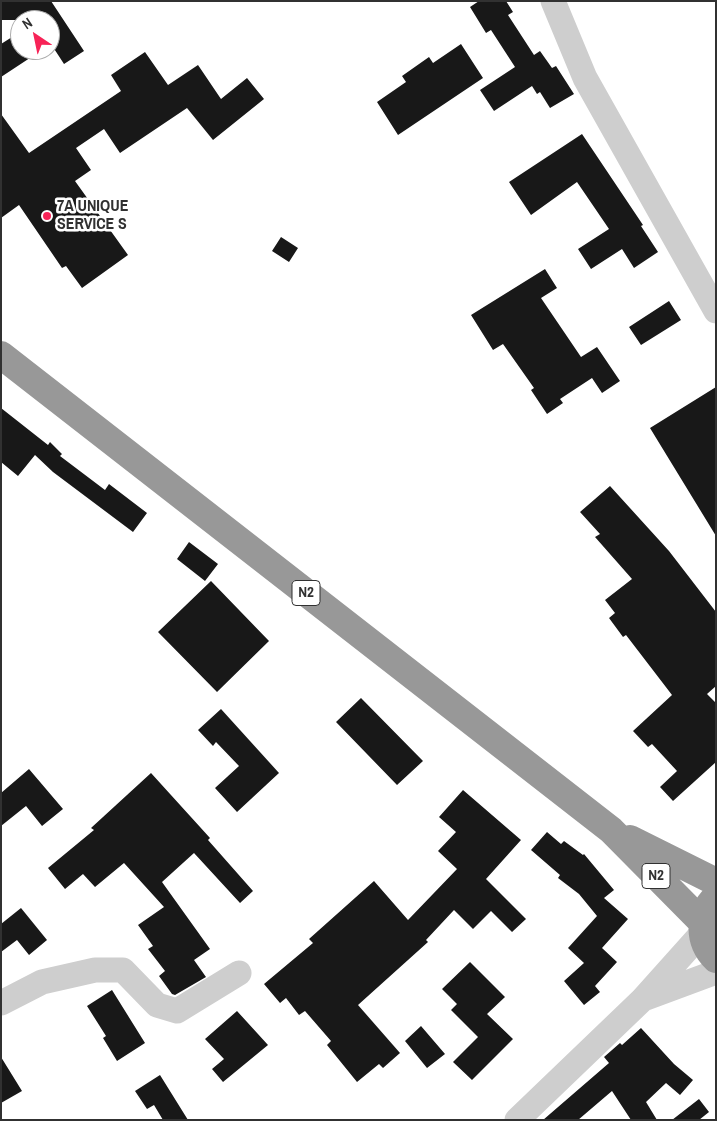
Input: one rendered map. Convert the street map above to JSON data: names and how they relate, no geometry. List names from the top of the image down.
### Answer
{
  "streets": {
    "highway": ["N2"]
  },
  "places": ["7A UNIQUE SERVICE S"],
  "north": "top left"
}
